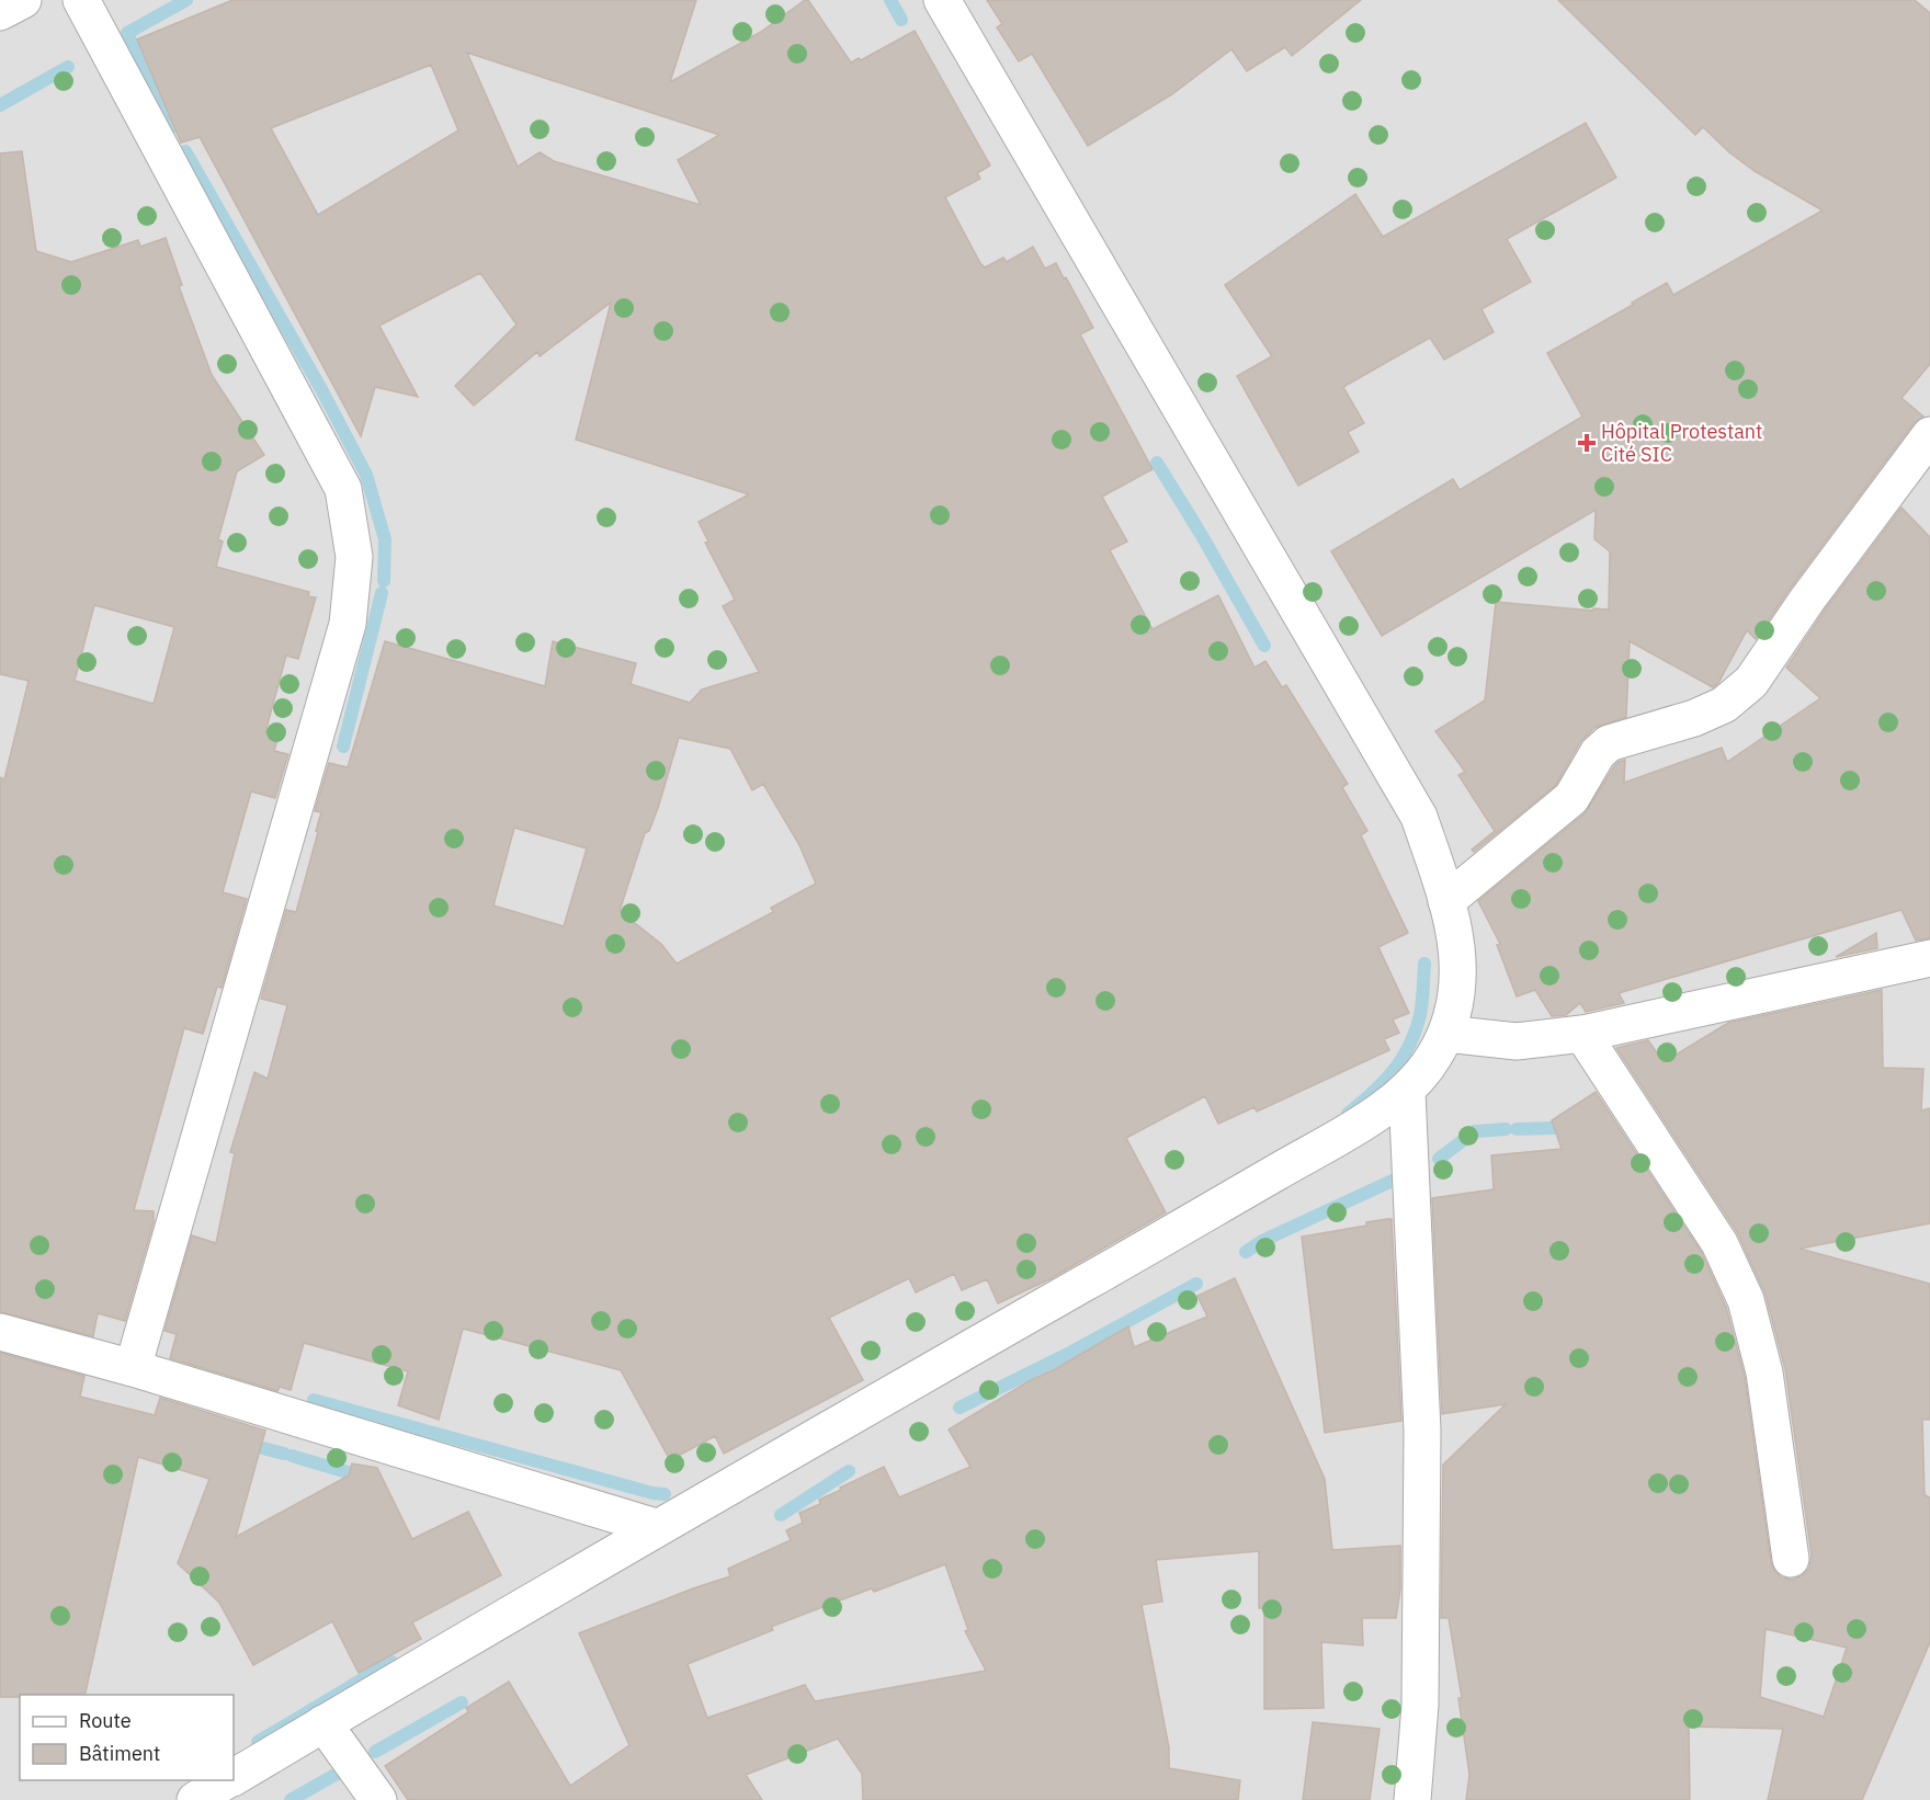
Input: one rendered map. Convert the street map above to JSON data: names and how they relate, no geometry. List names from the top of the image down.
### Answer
{
  "places": {
    "health": ["Hôpital Protestant Cité SIC"]
  },
  "legend": ["Route", "Bâtiment"]
}
